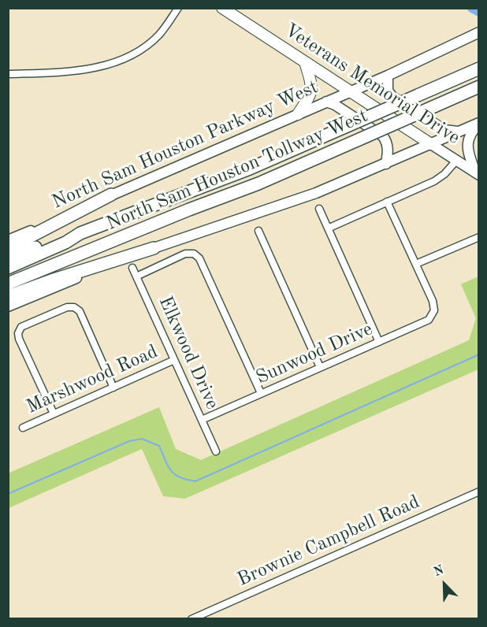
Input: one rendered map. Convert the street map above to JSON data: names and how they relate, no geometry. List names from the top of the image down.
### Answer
{
  "streets": {
    "highway": ["North Sam Houston Tollway West"],
    "main road": ["Veterans Memorial Drive", "North Sam Houston Parkway West"],
    "street": [
      "Elkwood Drive",
      "Sunwood Drive",
      "Marshwood Road",
      "Brownie Campbell Road"
    ]
  },
  "crossings": [
    ["Veterans Memorial Drive", "North Sam Houston Parkway West"],
    ["Elkwood Drive", "Sunwood Drive"],
    ["Elkwood Drive", "Marshwood Road"]
  ],
  "north": "top left"
}
